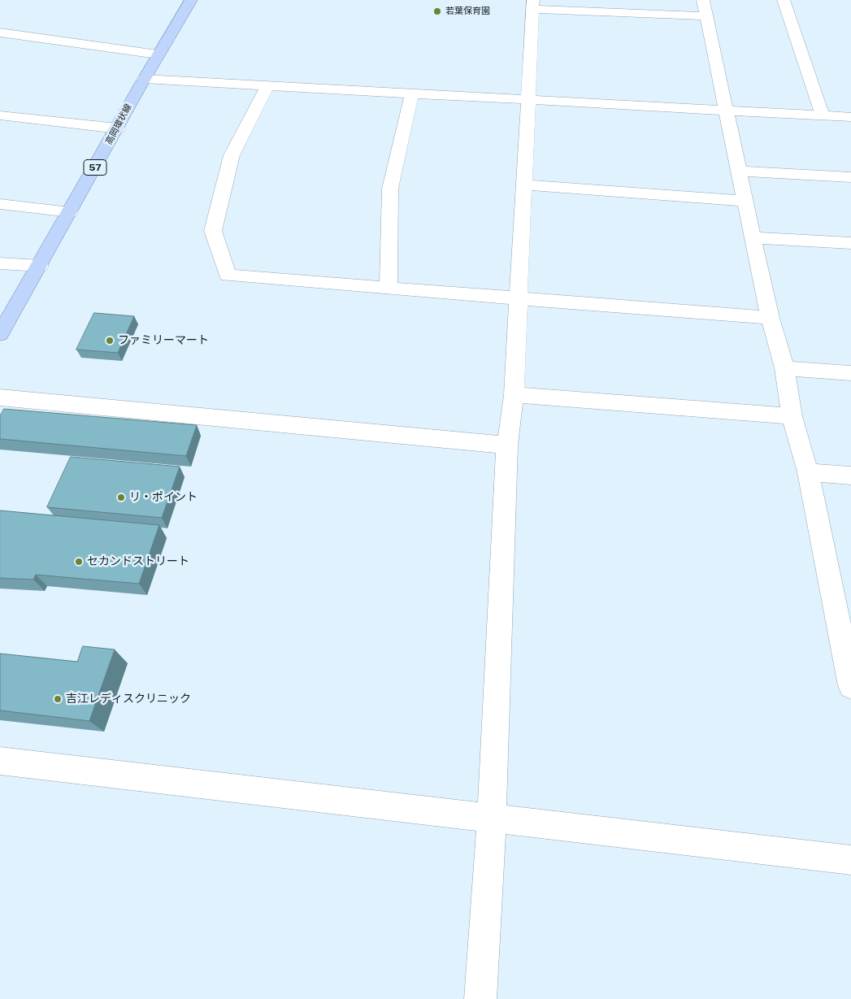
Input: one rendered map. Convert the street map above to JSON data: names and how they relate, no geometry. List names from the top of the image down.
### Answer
{
  "streets": {
    "main road": ["高岡環状線", "57"]
  },
  "places": [
    "若葉保育園",
    "ファミリーマート",
    "リ・ポイント",
    "セカンドストリート",
    "吉江レディスクリニック"
  ]
}
